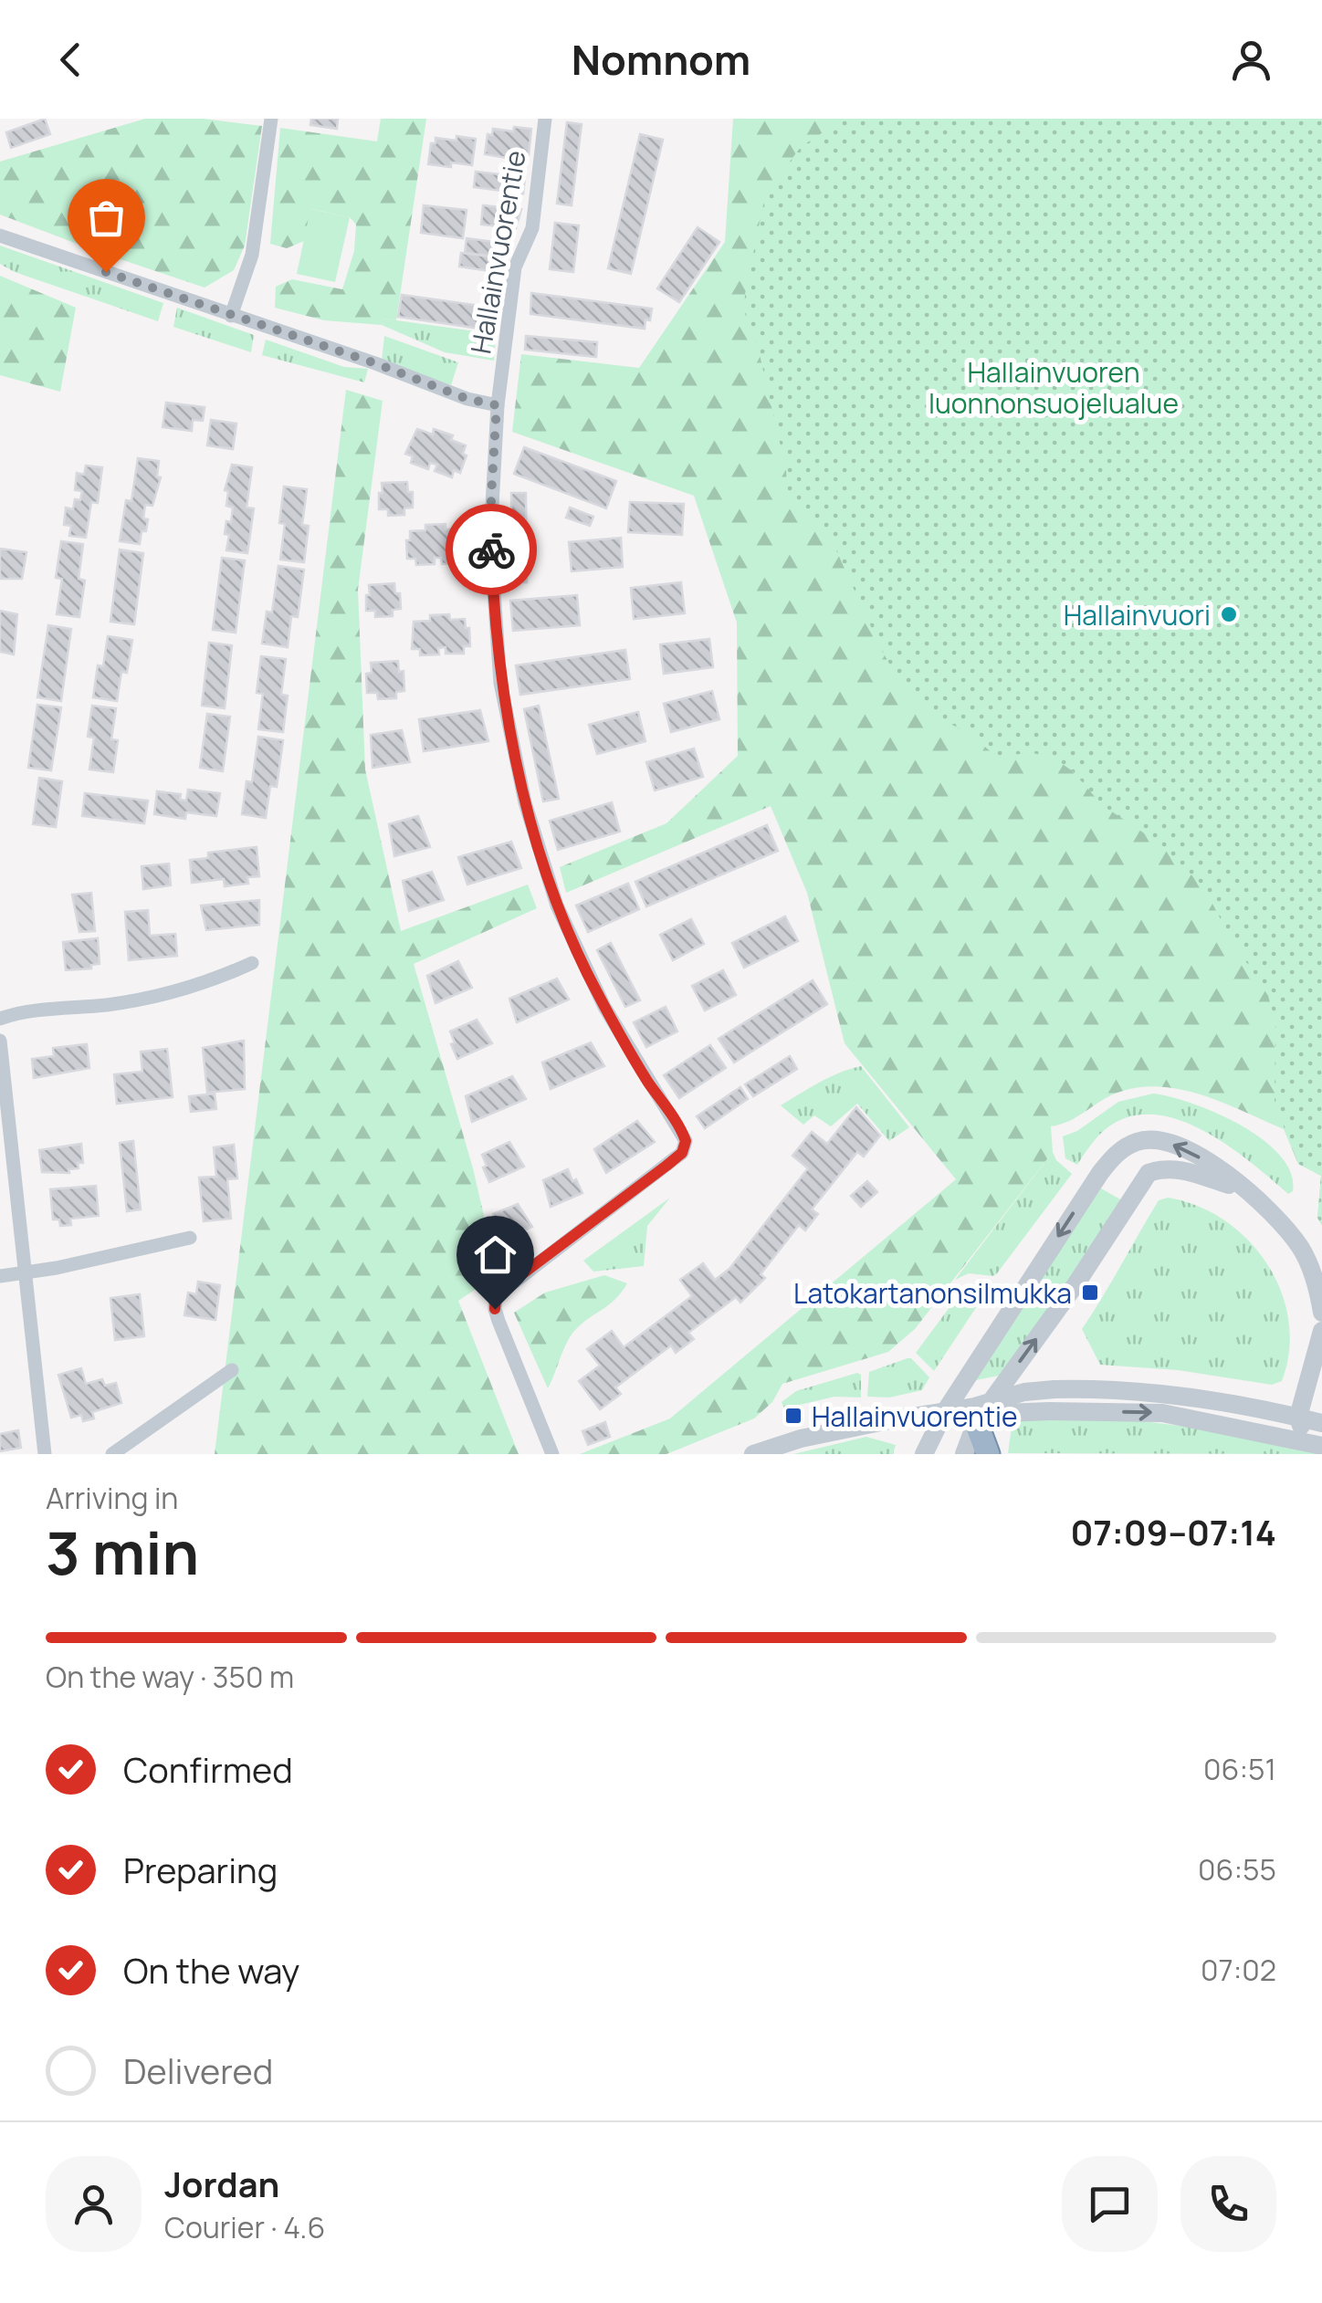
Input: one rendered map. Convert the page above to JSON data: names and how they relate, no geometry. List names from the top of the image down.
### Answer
{
  "streets": {
    "street": ["Hallainvuorentie"]
  },
  "parks": ["Hallainvuoren luonnonsuojelualue"],
  "places": {
    "other": ["Hallainvuori"],
    "transit": ["Latokartanonsilmukka", "Hallainvuorentie"]
  },
  "page": {
    "header": "Nomnom",
    "heading": ["3 min", "Arriving in", "07:09–07:14"],
    "panel": ["Jordan", "Courier · 4.6"],
    "bar": "On the way · 350 m",
    "list": [
      ["Confirmed", "06:51"],
      ["Preparing", "06:55"],
      ["On the way", "07:02"],
      "Delivered"
    ]
  }
}
